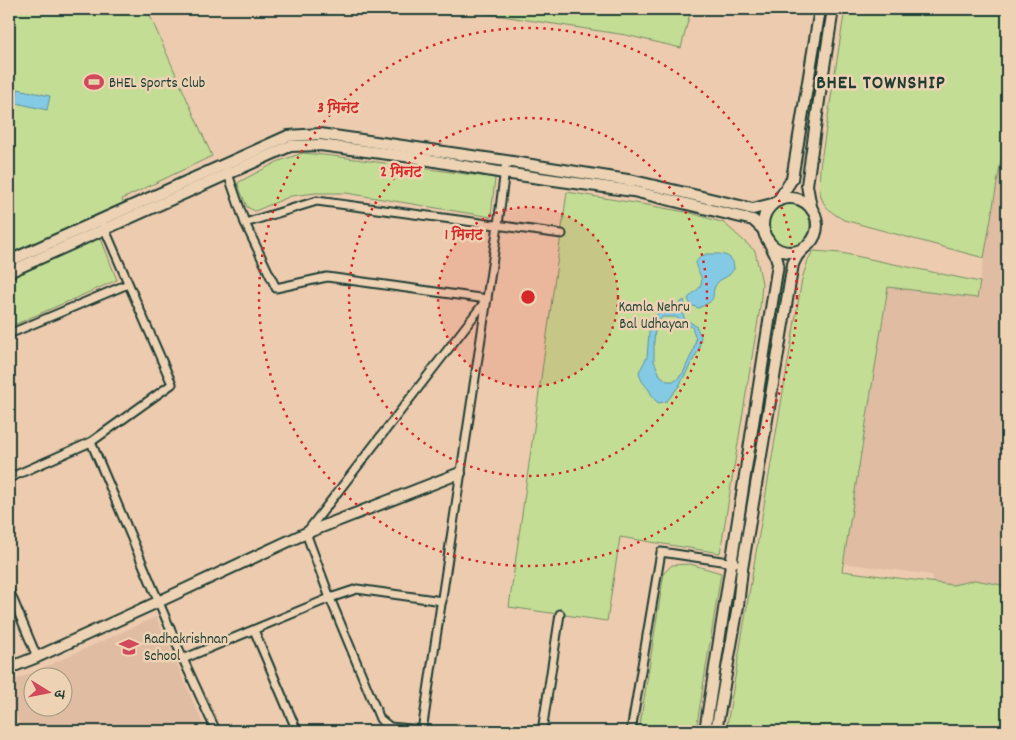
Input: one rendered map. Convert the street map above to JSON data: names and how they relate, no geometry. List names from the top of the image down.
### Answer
{
  "districts": ["BHEL TOWNSHIP"],
  "parks": ["Kamla Nehru Bal Udhayan"],
  "places": {
    "sports": ["BHEL Sports Club"],
    "school or university": ["Radhakrishnan School"]
  },
  "north": "right",
  "rings": ["3 मिनट", "2 मिनट", "1 मिनट"]
}
